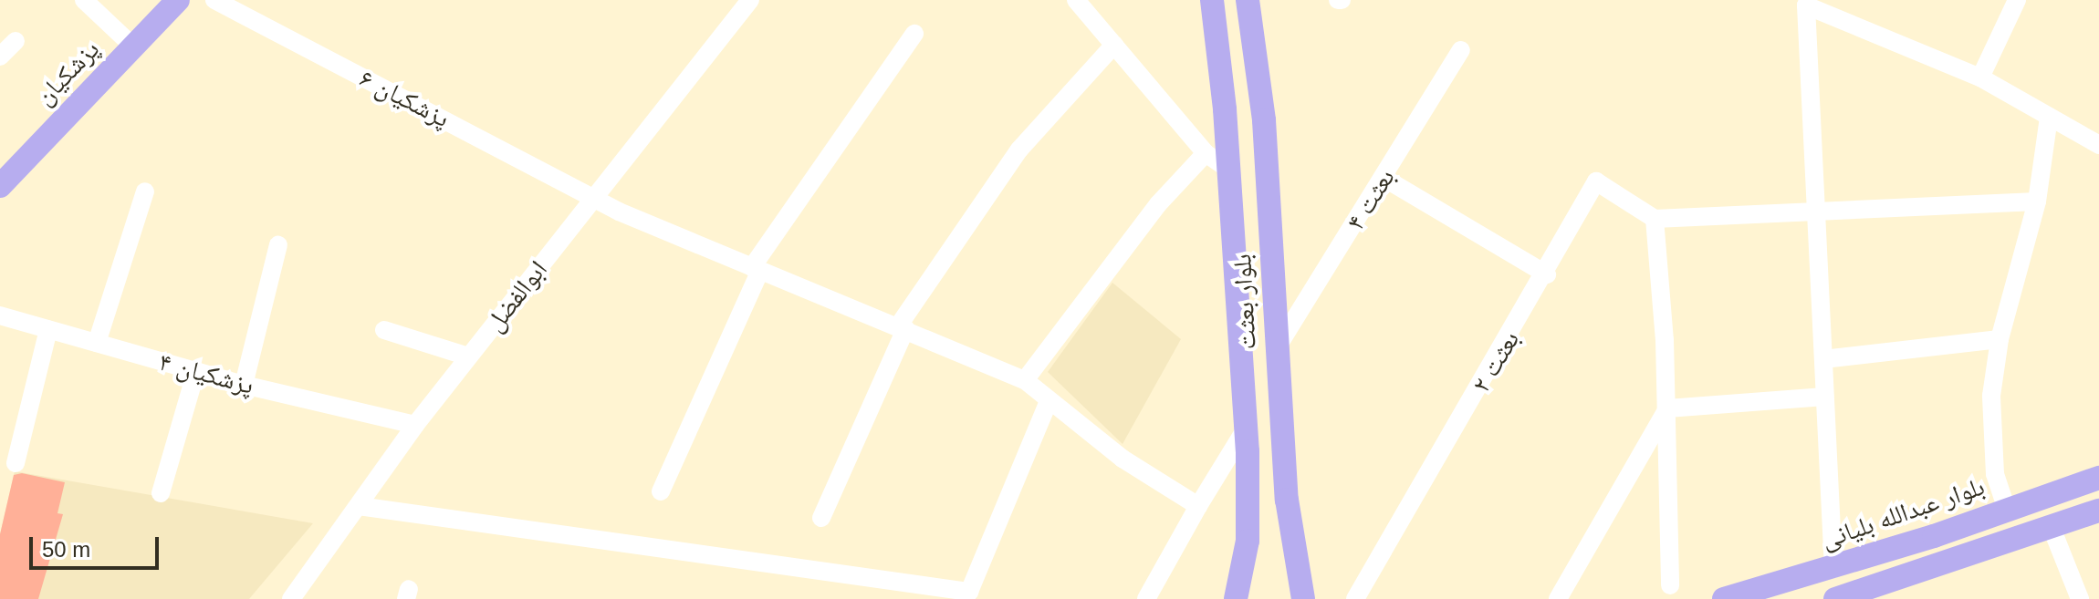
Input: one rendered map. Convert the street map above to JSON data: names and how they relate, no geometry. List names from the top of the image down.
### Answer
{
  "streets": {
    "main road": ["پزشکیان", "بلوار بعثت", "بلوار عبدالله بلیانی"],
    "street": [
      "پزشکیان ۶",
      "بعثت ۴",
      "ابوالفضل",
      "بعثت ۲",
      "پزشکیان ۴"
    ]
  },
  "crossings": [
    ["پزشکیان ۶", "ابوالفضل"],
    ["بعثت ۴", "بلوار بعثت"],
    ["ابوالفضل", "پزشکیان ۴"]
  ],
  "scale_bar": "50 m"
}
